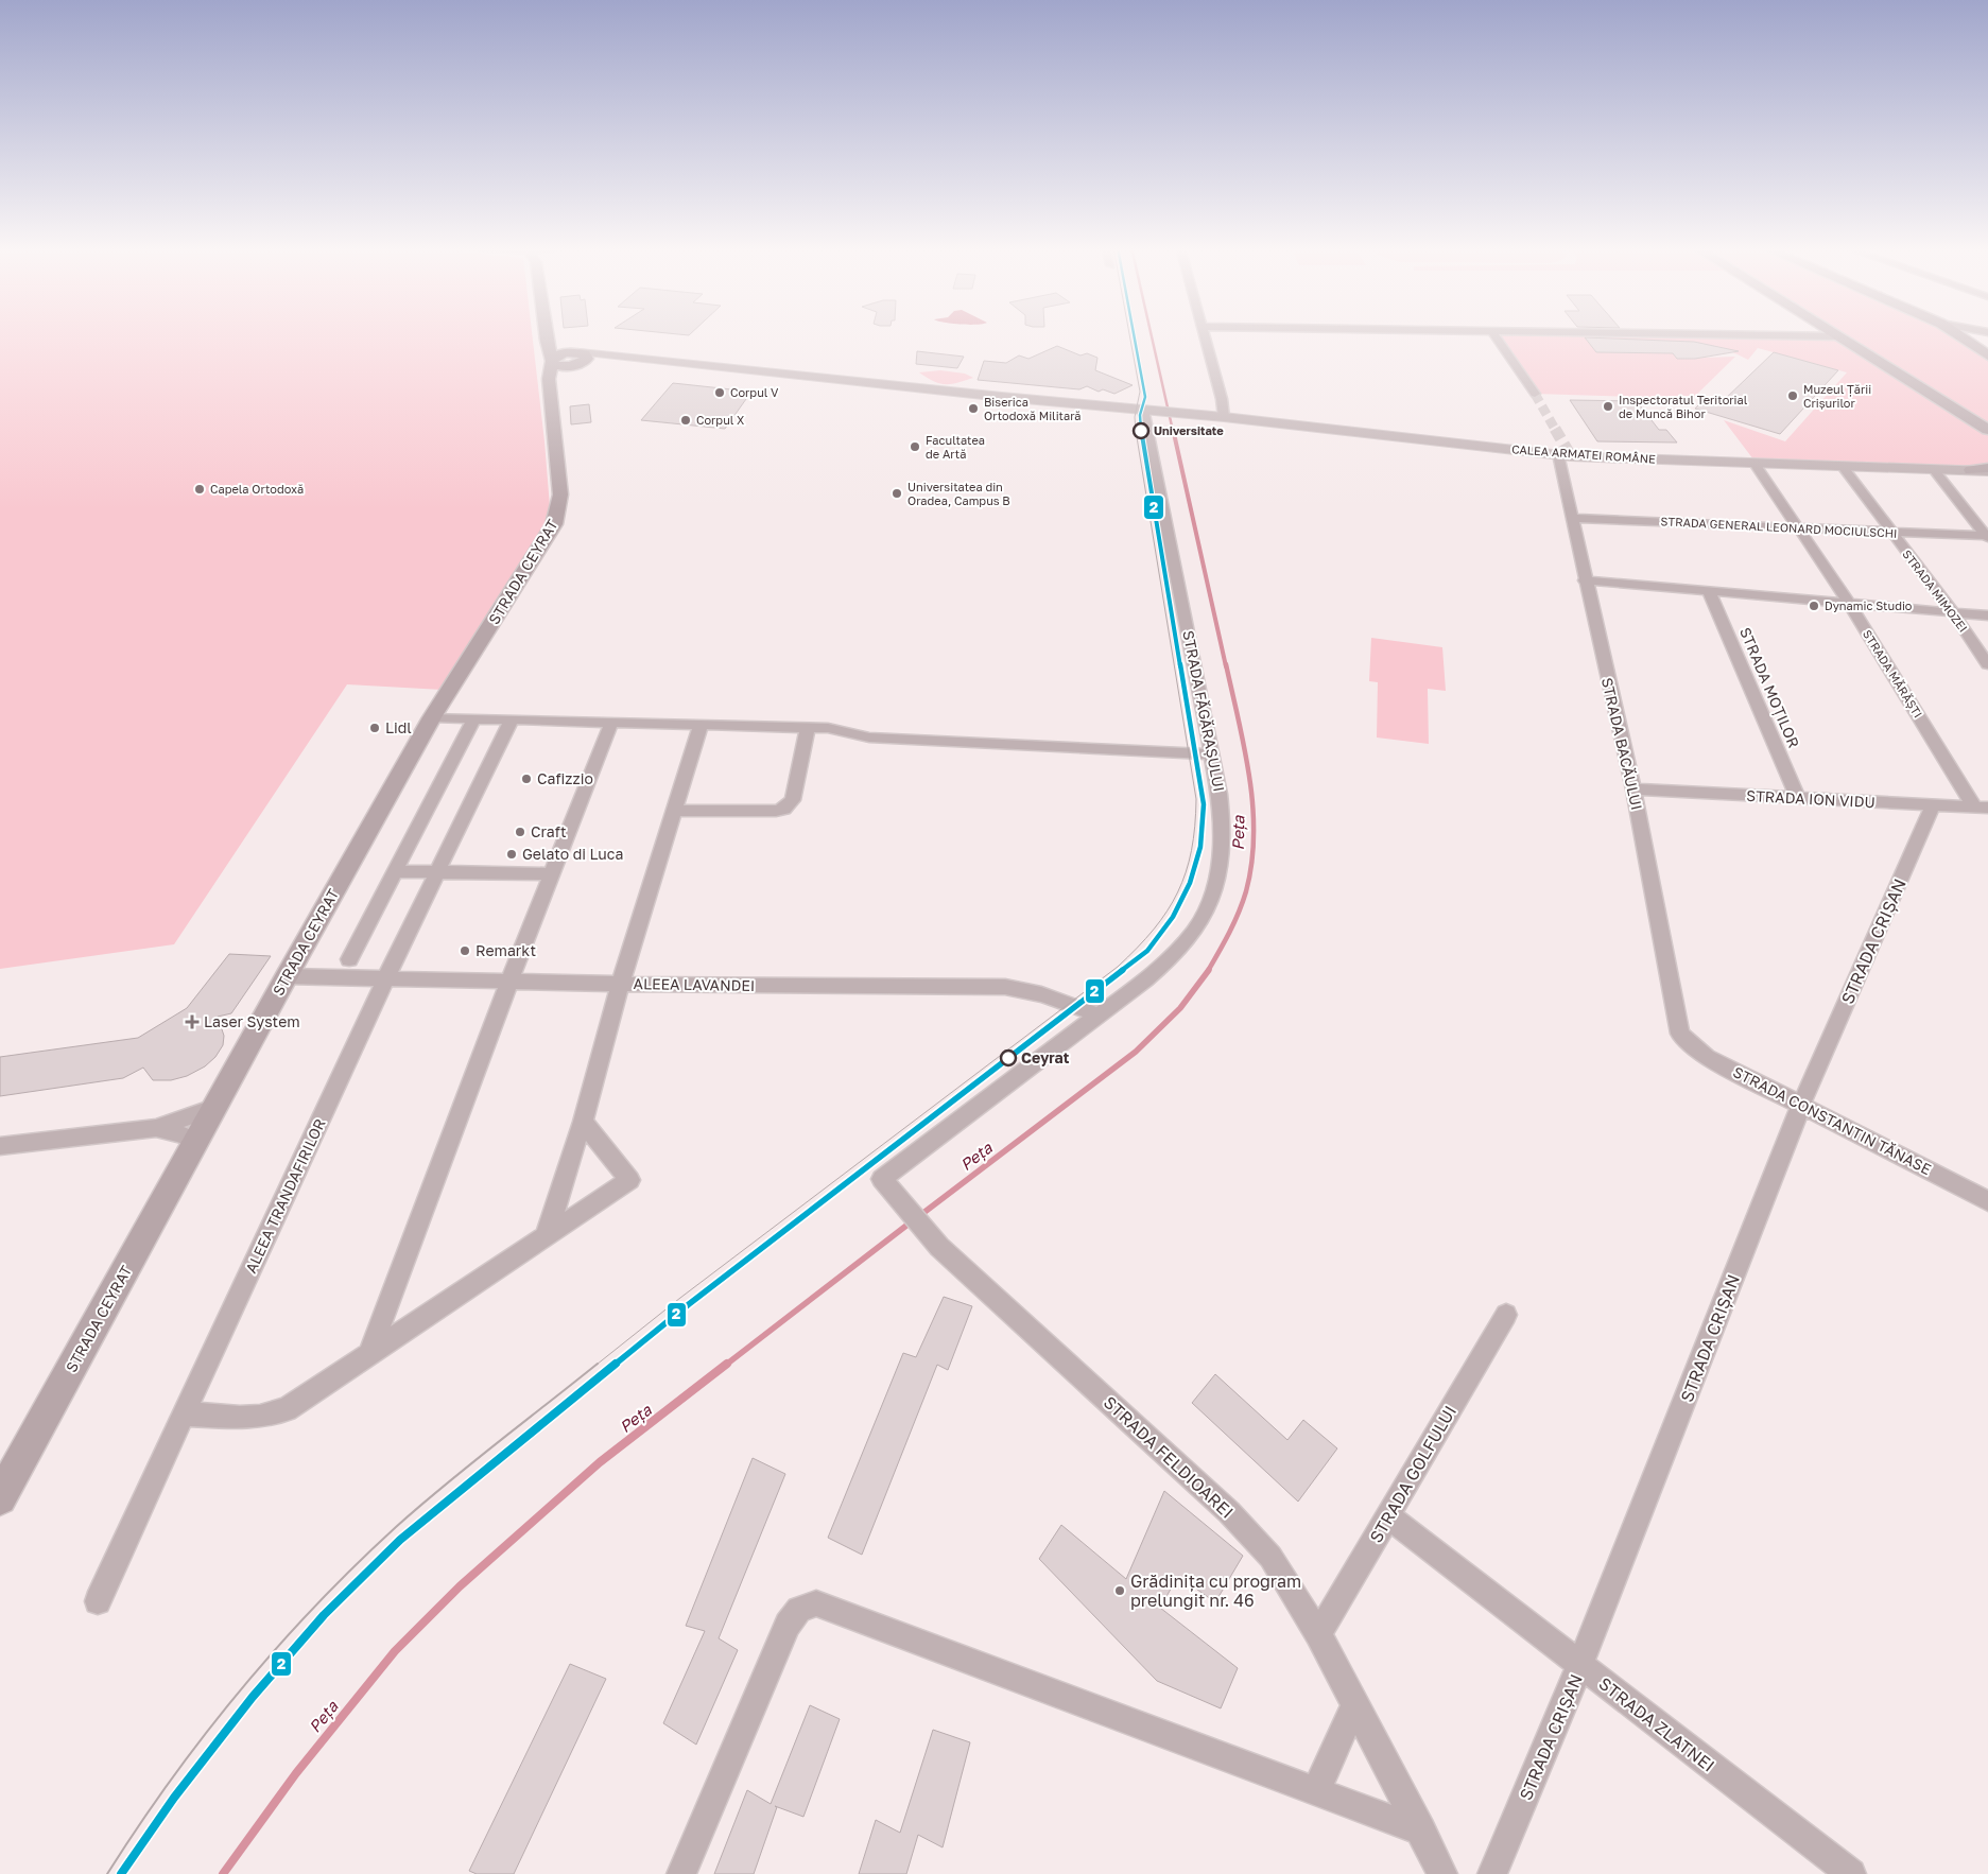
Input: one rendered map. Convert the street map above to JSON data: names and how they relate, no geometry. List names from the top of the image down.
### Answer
{
  "streets": {
    "main road": ["STRADA CEYRAT"],
    "street": [
      "CALEA ARMATEI ROMÂNE",
      "STRADA GENERAL LEONARD MOCIULSCHI",
      "STRADA MIMOZEI",
      "STRADA MĂRĂȘTI",
      "STRADA MOȚILOR",
      "STRADA FĂGĂRAȘULUI",
      "STRADA BACĂULUI",
      "STRADA ION VIDU",
      "STRADA CRIȘAN",
      "ALEEA LAVANDEI",
      "STRADA CONSTANTIN TĂNASE",
      "ALEEA TRANDAFIRILOR",
      "STRADA FELDIOAREI",
      "STRADA GOLFULUI",
      "STRADA ZLATNEI"
    ]
  },
  "crossings": [
    ["CALEA ARMATEI ROMÂNE", "STRADA MIMOZEI"],
    ["CALEA ARMATEI ROMÂNE", "STRADA MĂRĂȘTI"],
    ["CALEA ARMATEI ROMÂNE", "STRADA FĂGĂRAȘULUI"],
    ["CALEA ARMATEI ROMÂNE", "STRADA BACĂULUI"],
    ["STRADA GENERAL LEONARD MOCIULSCHI", "STRADA MIMOZEI"],
    ["STRADA GENERAL LEONARD MOCIULSCHI", "STRADA MĂRĂȘTI"],
    ["STRADA GENERAL LEONARD MOCIULSCHI", "STRADA BACĂULUI"],
    ["STRADA CEYRAT", "ALEEA LAVANDEI"],
    ["STRADA MĂRĂȘTI", "STRADA ION VIDU"],
    ["STRADA MOȚILOR", "STRADA ION VIDU"],
    ["STRADA FĂGĂRAȘULUI", "ALEEA LAVANDEI"],
    ["STRADA FĂGĂRAȘULUI", "STRADA FELDIOAREI"],
    ["STRADA BACĂULUI", "STRADA ION VIDU"],
    ["STRADA BACĂULUI", "STRADA CONSTANTIN TĂNASE"],
    ["STRADA ION VIDU", "STRADA CRIȘAN"],
    ["STRADA CRIȘAN", "STRADA CONSTANTIN TĂNASE"],
    ["STRADA CRIȘAN", "STRADA ZLATNEI"],
    ["ALEEA LAVANDEI", "ALEEA TRANDAFIRILOR"],
    ["STRADA FELDIOAREI", "STRADA GOLFULUI"],
    ["STRADA GOLFULUI", "STRADA ZLATNEI"]
  ],
  "water": ["Peța"],
  "places": {
    "other": [
      "Corpul V",
      "Muzeul Țării Crișurilor",
      "Inspectoratul Teritorial de Muncă Bihor",
      "Biserica Ortodoxă Militară",
      "Corpul X",
      "Universitate",
      "Facultatea de Artă",
      "Capela Ortodoxă",
      "Universitatea din Oradea, Campus B",
      "Dynamic Studio",
      "Lidl",
      "Cafizzio",
      "Craft",
      "Gelato di Luca",
      "Remarkt",
      "Ceyrat",
      "Grădinița cu program prelungit nr. 46"
    ],
    "health": ["Laser System"]
  },
  "lines": ["transit line 2"]
}
